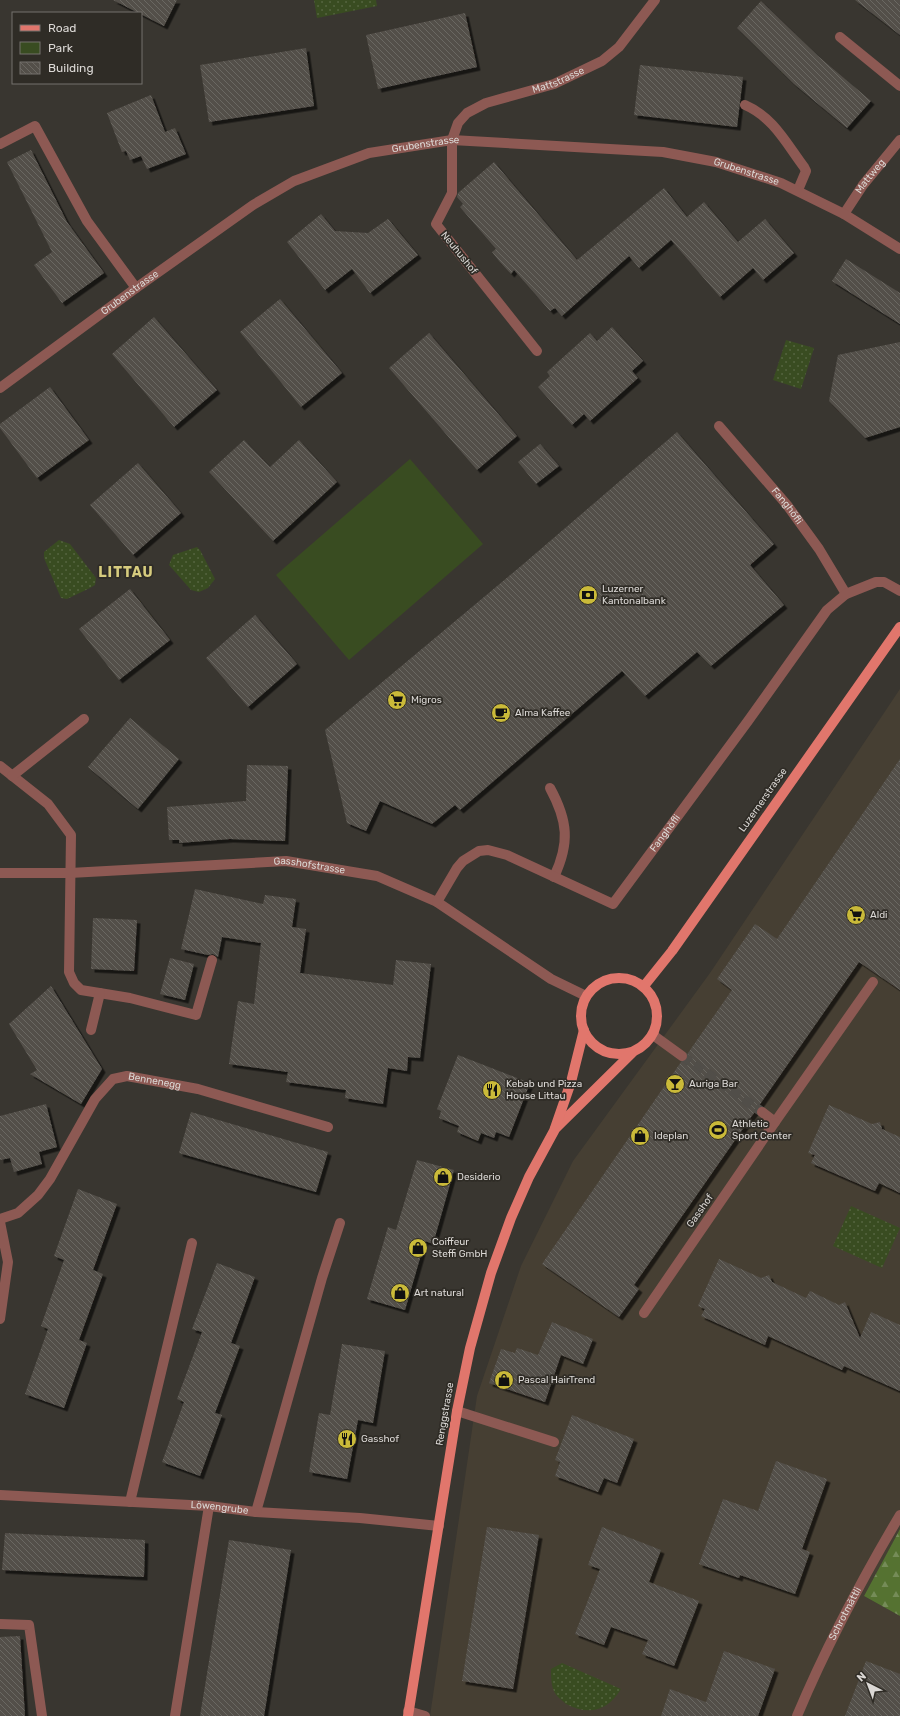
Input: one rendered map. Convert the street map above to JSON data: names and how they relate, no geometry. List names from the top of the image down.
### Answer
{
  "streets": {
    "main road": ["Luzernerstrasse", "Renggstrasse"],
    "street": [
      "Mattstrasse",
      "Grubenstrasse",
      "Mattweg",
      "Neuhushof",
      "Fanghöfli",
      "Gasshofstrasse",
      "Bennenegg",
      "Gasshof",
      "Löwengrube",
      "Schrotmättli"
    ]
  },
  "crossings": [
    ["Mattstrasse", "Grubenstrasse"],
    ["Mattstrasse", "Neuhushof"],
    ["Grubenstrasse", "Mattweg"],
    ["Grubenstrasse", "Neuhushof"],
    ["Fanghöfli", "Gasshofstrasse"],
    ["Luzernerstrasse", "Gasshofstrasse"],
    ["Luzernerstrasse", "Renggstrasse"],
    ["Gasshofstrasse", "Renggstrasse"],
    ["Renggstrasse", "Löwengrube"]
  ],
  "districts": ["LITTAU"],
  "places": {
    "bank": ["Luzerner Kantonalbank"],
    "supermarket": ["Migros", "Aldi"],
    "cafe": ["Alma Kaffee"],
    "bar": ["Auriga Bar"],
    "restaurant": ["Kebab und Pizza House Littau", "Gasshof"],
    "sports": ["Athletic Sport Center"],
    "shop": [
      "Ideplan",
      "Desiderio",
      "Coiffeur Steffi GmbH",
      "Art natural",
      "Pascal HairTrend"
    ]
  },
  "legend": ["Road", "Park", "Building"],
  "north": "top left"
}
